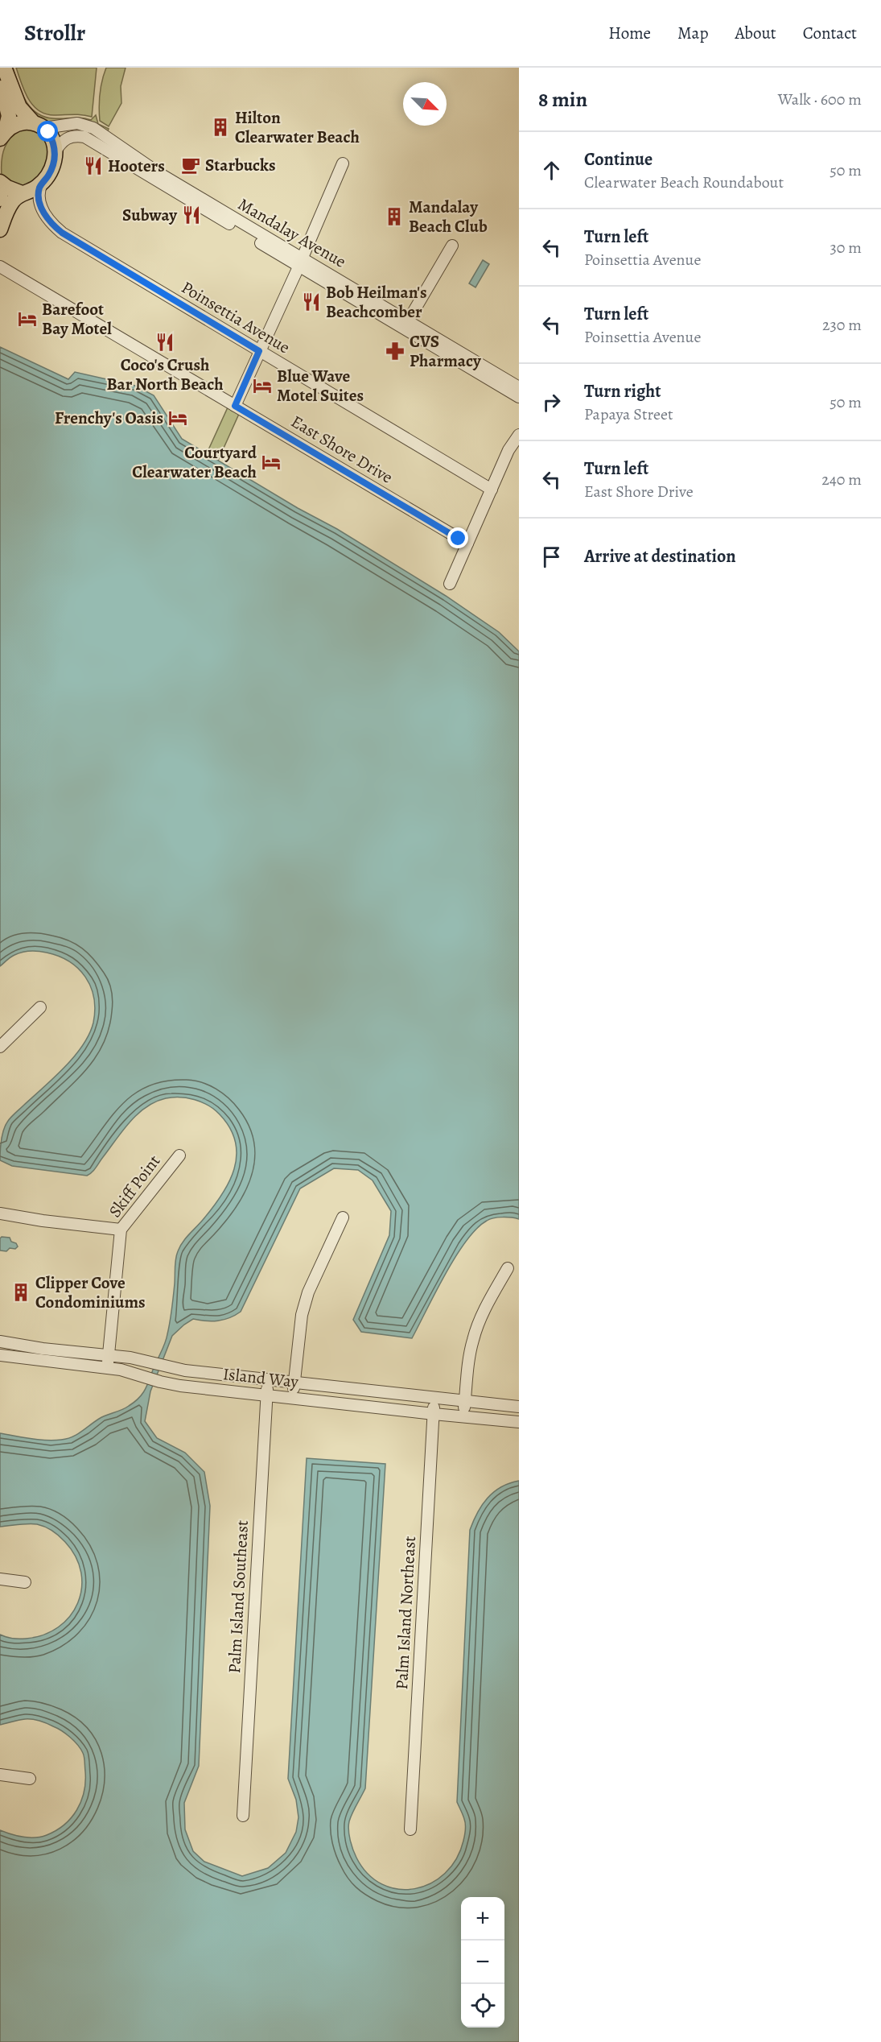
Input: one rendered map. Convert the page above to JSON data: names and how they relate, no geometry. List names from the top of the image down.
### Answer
{
  "streets": {
    "street": [
      "Mandalay Avenue",
      "Poinsettia Avenue",
      "East Shore Drive",
      "Skiff Point",
      "Island Way",
      "Palm Island Southeast",
      "Palm Island Northeast"
    ]
  },
  "crossings": [
    ["Skiff Point", "Island Way"],
    ["Island Way", "Palm Island Southeast"],
    ["Island Way", "Palm Island Northeast"]
  ],
  "places": {
    "building": ["Hilton Clearwater Beach", "Mandalay Beach Club", "Clipper Cove Condominiums"],
    "cafe": ["Starbucks"],
    "restaurant": [
      "Hooters",
      "Subway",
      "Bob Heilman's Beachcomber",
      "Coco's Crush Bar North Beach"
    ],
    "hotel": [
      "Barefoot Bay Motel",
      "Blue Wave Motel Suites",
      "Frenchy's Oasis",
      "Courtyard Clearwater Beach"
    ],
    "pharmacy": ["CVS Pharmacy"]
  },
  "north": "bottom right",
  "page": {
    "header": "Strollr",
    "nav": [
      "Home",
      "Map",
      "About",
      "Contact"
    ],
    "heading": ["8 min", "Walk · 600 m"],
    "list": [
      ["Continue", "Clearwater Beach Roundabout", "50 m"],
      ["Turn left", "Poinsettia Avenue", "30 m"],
      ["Turn left", "Poinsettia Avenue", "230 m"],
      ["Turn right", "Papaya Street", "50 m"],
      ["Turn left", "East Shore Drive", "240 m"],
      "Arrive at destination"
    ],
    "map_buttons": ["+", "−"]
  }
}
